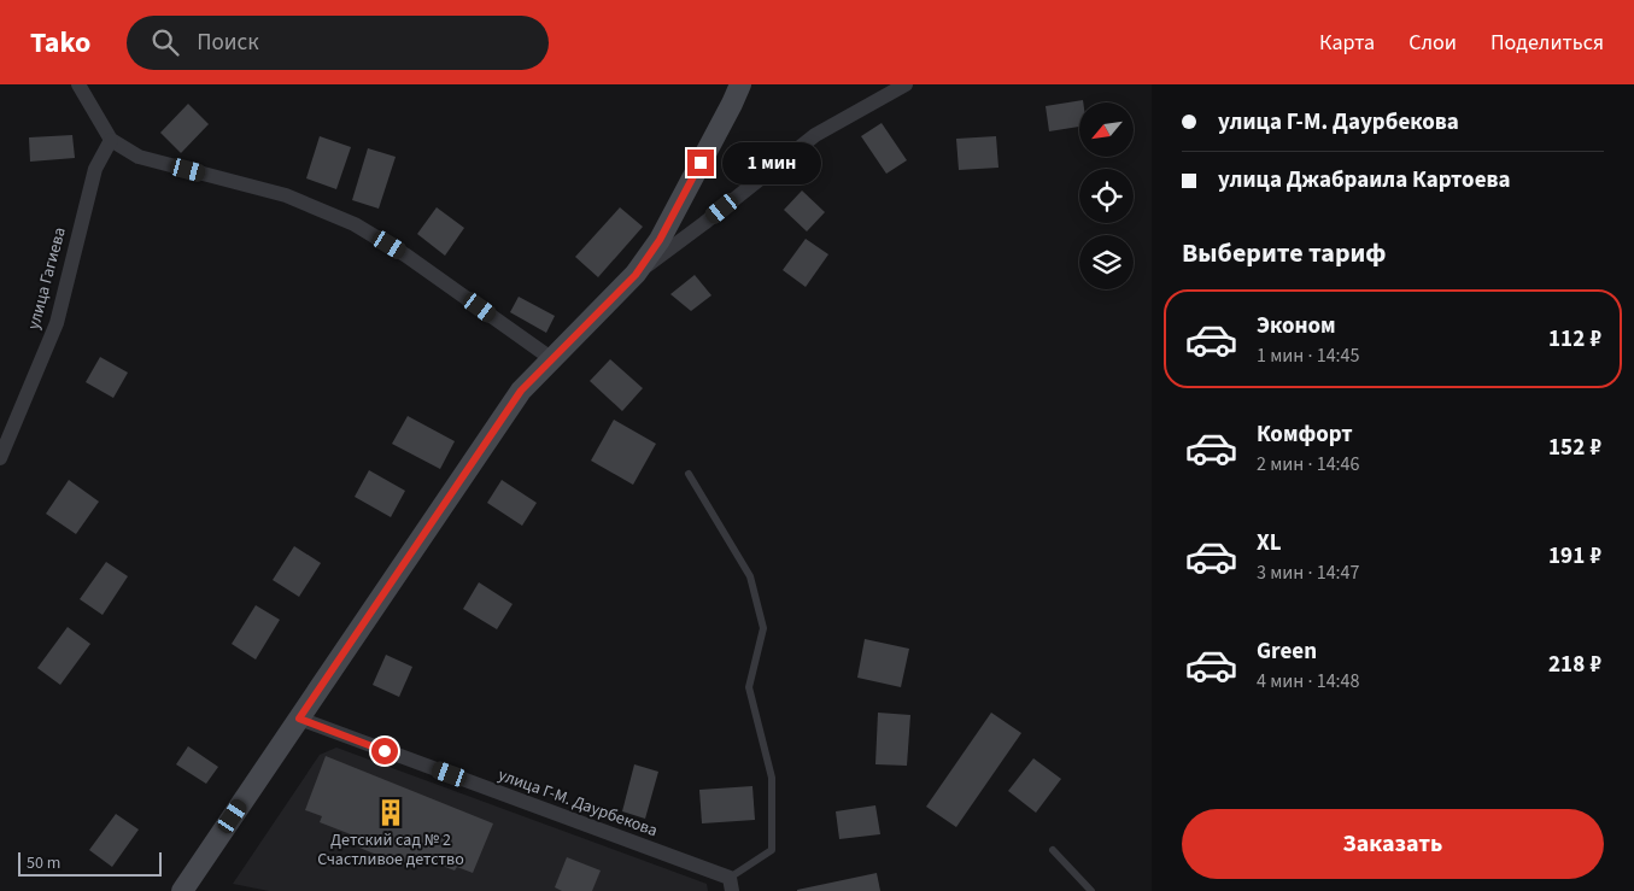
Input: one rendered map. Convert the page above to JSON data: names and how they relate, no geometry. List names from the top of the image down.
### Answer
{
  "streets": {
    "street": ["улица Гагиева", "улица Г-М. Даурбекова"]
  },
  "places": {
    "building": ["Детский сад № 2 Счастливое детство"]
  },
  "scale_bar": "50 m",
  "north": "bottom left",
  "page": {
    "header": "Tako",
    "search": "Поиск",
    "nav": ["Карта", "Слои", "Поделиться"],
    "banner": ["улица Г-М. Даурбекова", "улица Джабраила Картоева"],
    "bubble": "1 мин",
    "heading": "Выберите тариф",
    "list": [
      {
        "name": "Эконом",
        "note": "1 мин · 14:45",
        "value": "112 ₽"
      },
      {
        "name": "Комфорт",
        "note": "2 мин · 14:46",
        "value": "152 ₽"
      },
      {
        "name": "XL",
        "note": "3 мин · 14:47",
        "value": "191 ₽"
      },
      {
        "name": "Green",
        "note": "4 мин · 14:48",
        "value": "218 ₽"
      }
    ],
    "buttons": "Заказать",
    "scale": "50 m"
  }
}
